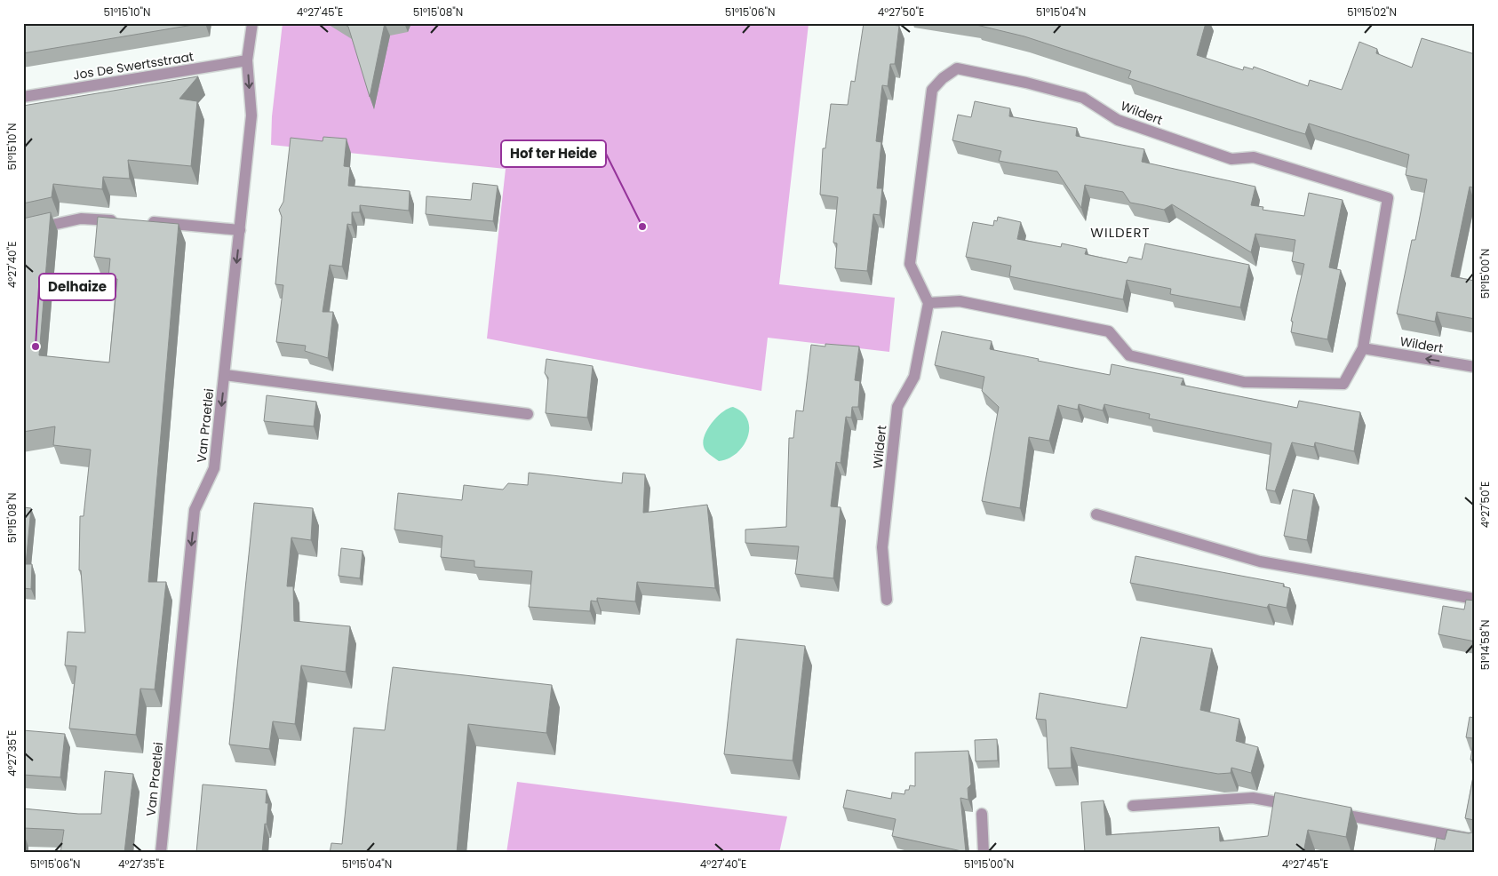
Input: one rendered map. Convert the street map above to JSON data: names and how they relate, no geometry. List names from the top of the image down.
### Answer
{
  "streets": {
    "street": ["Jos De Swertsstraat", "Wildert", "Van Praetlei"]
  },
  "crossings": [
    ["Jos De Swertsstraat", "Van Praetlei"]
  ],
  "one_way": ["Van Praetlei"],
  "districts": ["WILDERT"],
  "places": ["Hof ter Heide", "Delhaize"],
  "coordinates": [
    "51°15'10\"N",
    "4°27'45\"E",
    "51°15'08\"N",
    "51°15'06\"N",
    "4°27'50\"E",
    "51°15'04\"N",
    "51°15'02\"N",
    "4°27'40\"E",
    "51°15'00\"N",
    "51°14'58\"N",
    "4°27'35\"E"
  ]
}
